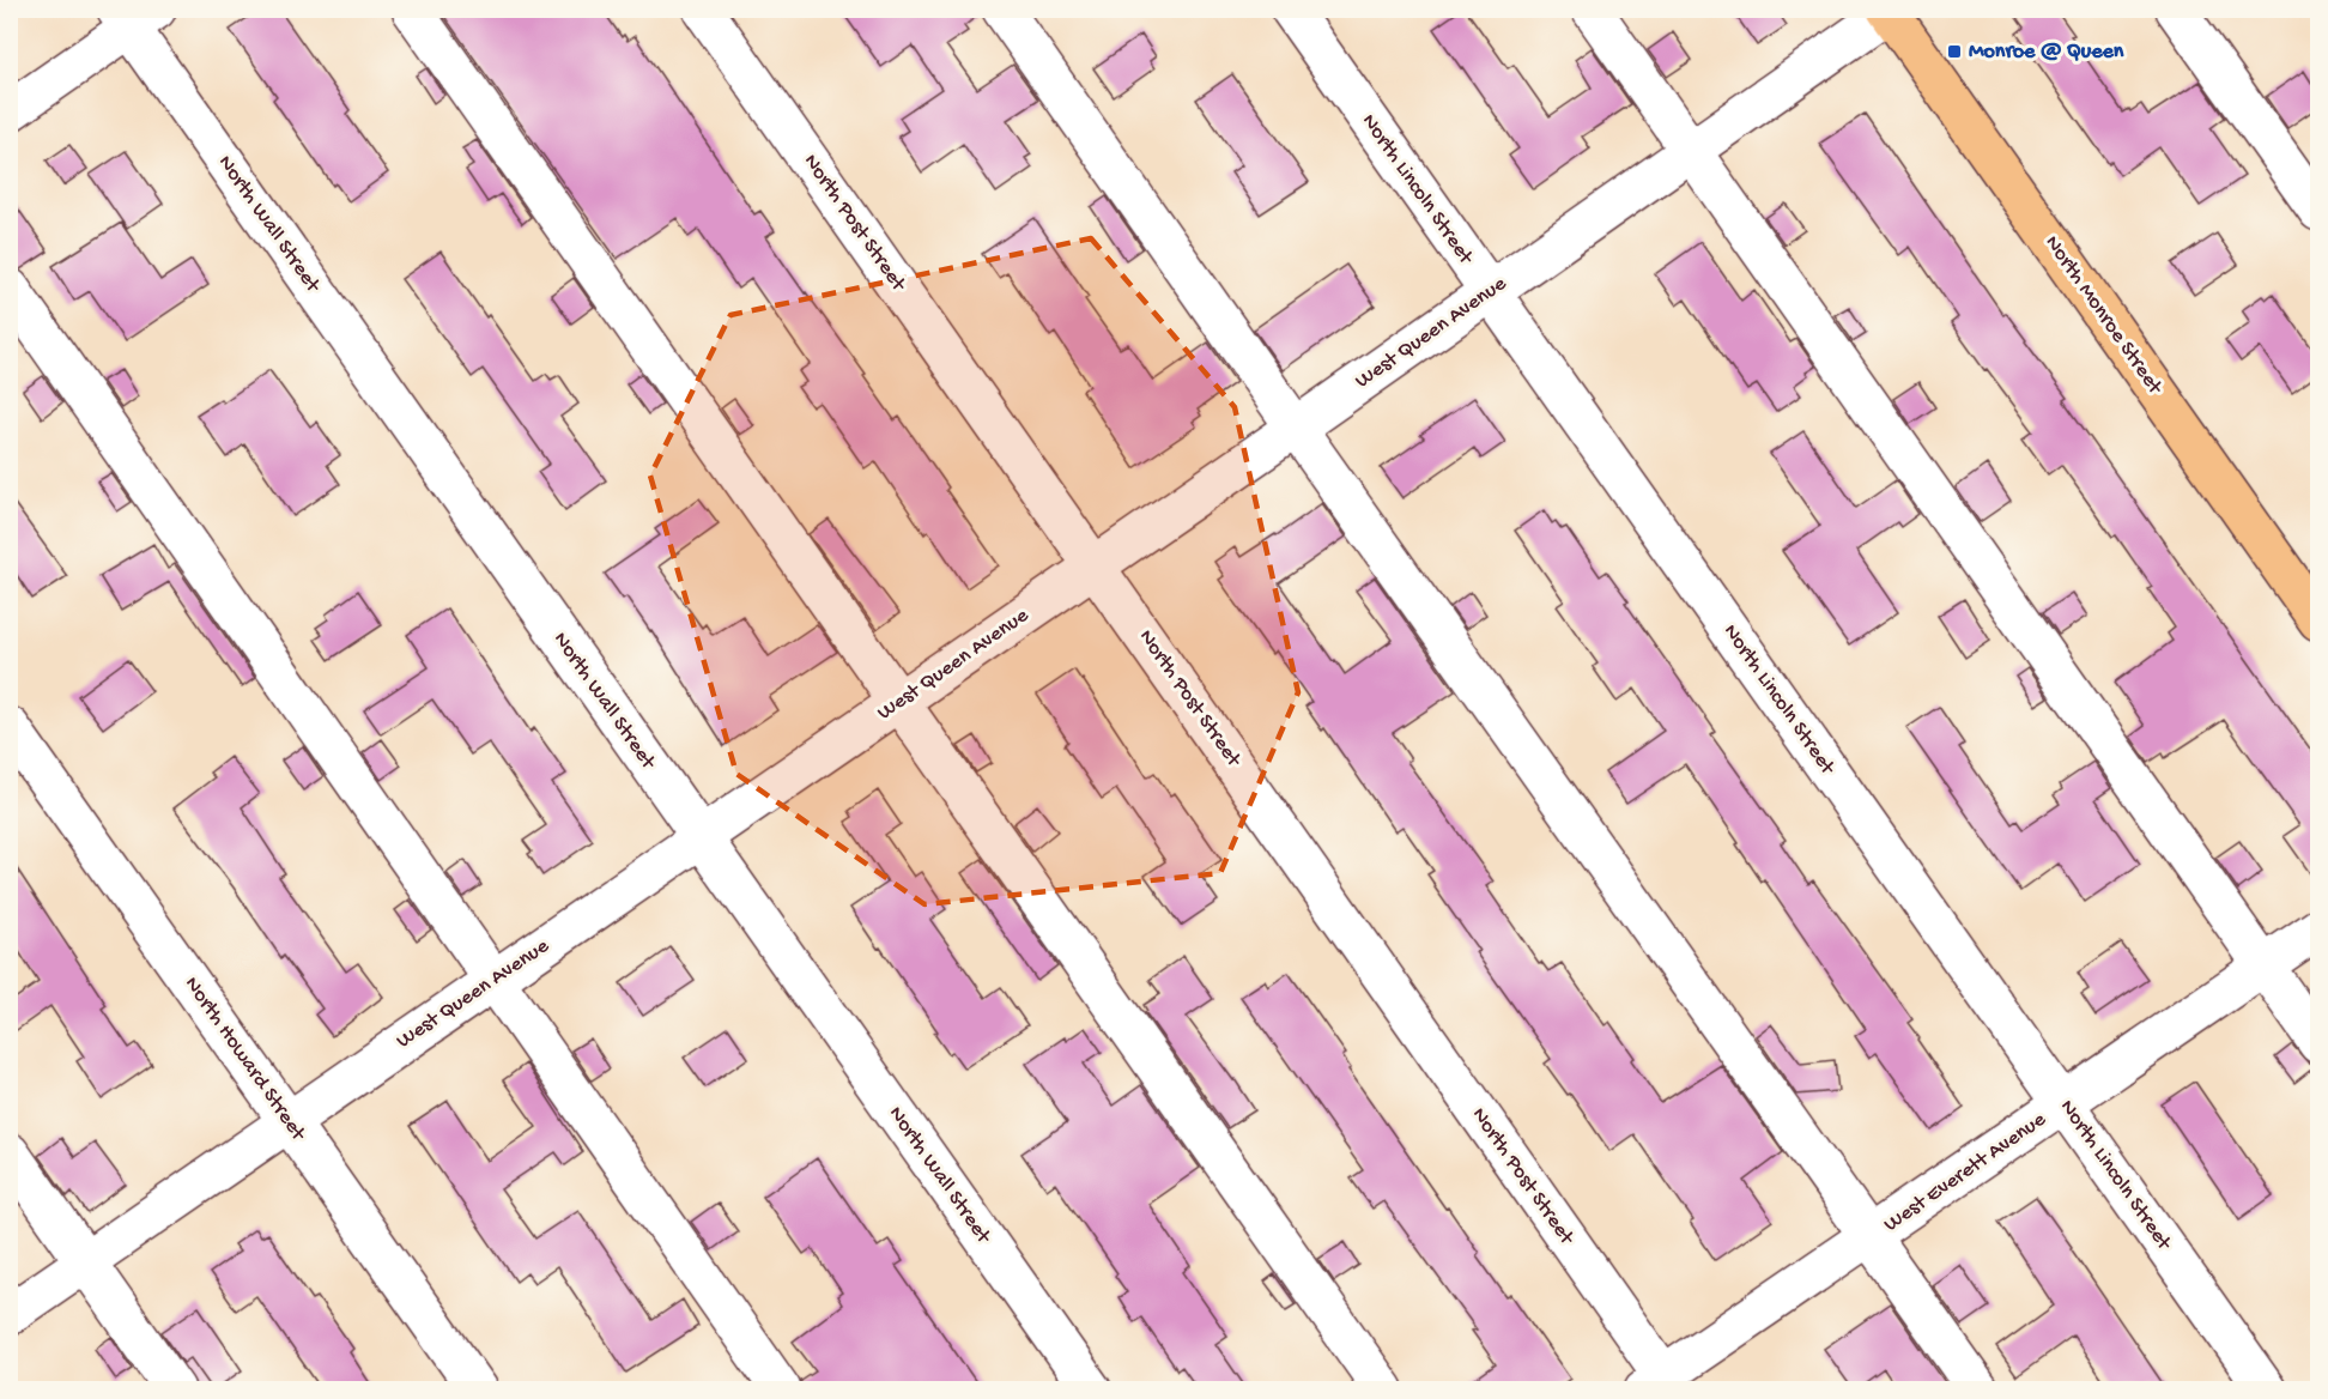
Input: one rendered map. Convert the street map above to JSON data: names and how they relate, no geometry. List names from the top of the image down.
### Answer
{
  "streets": {
    "main road": ["North Monroe Street"],
    "street": [
      "North Lincoln Street",
      "North Post Street",
      "North Wall Street",
      "West Queen Avenue",
      "North Howard Street",
      "West Everett Avenue"
    ]
  },
  "crossings": [
    ["North Lincoln Street", "West Queen Avenue"],
    ["North Lincoln Street", "West Everett Avenue"],
    ["North Post Street", "West Queen Avenue"],
    ["North Post Street", "West Everett Avenue"],
    ["North Wall Street", "West Queen Avenue"],
    ["North Monroe Street", "West Queen Avenue"],
    ["West Queen Avenue", "North Howard Street"]
  ],
  "places": {
    "transit": ["Monroe @ Queen"]
  }
}
